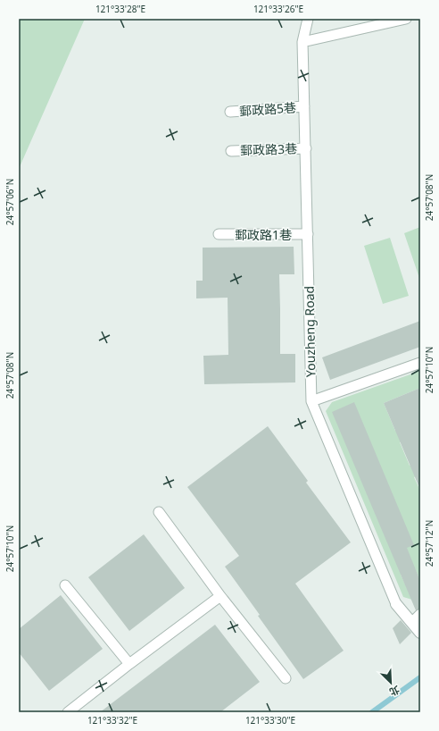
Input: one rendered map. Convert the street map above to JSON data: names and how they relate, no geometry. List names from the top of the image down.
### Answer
{
  "streets": {
    "street": ["Youzheng Road"],
    "lane": ["郵政路5巷", "郵政路3巷", "郵政路1巷"]
  },
  "crossings": [
    ["郵政路5巷", "Youzheng Road"],
    ["郵政路3巷", "Youzheng Road"],
    ["郵政路1巷", "Youzheng Road"]
  ],
  "north": "bottom right",
  "coordinates": [
    "121°33'28\"E",
    "121°33'26\"E",
    "24°57'08\"N",
    "24°57'06\"N",
    "24°57'10\"N",
    "24°57'12\"N",
    "121°33'32\"E",
    "121°33'30\"E"
  ]
}
